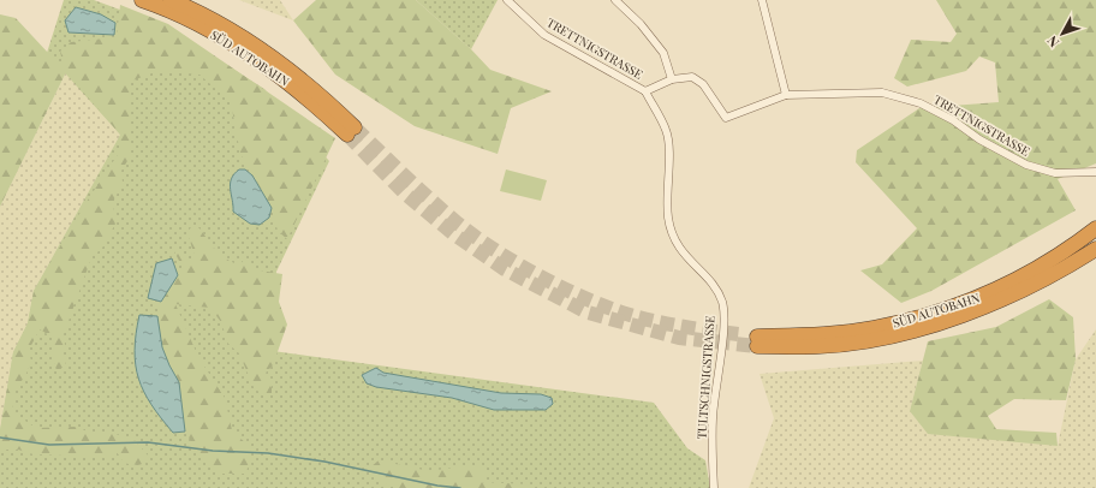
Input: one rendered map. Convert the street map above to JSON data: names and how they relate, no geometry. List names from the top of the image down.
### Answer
{
  "streets": {
    "highway": ["SÜD AUTOBAHN"],
    "street": ["TRETTNIGSTRASSE", "TULTSCHNIGSTRASSE"]
  },
  "crossings": [
    ["TRETTNIGSTRASSE", "TULTSCHNIGSTRASSE"]
  ],
  "north": "bottom left"
}
